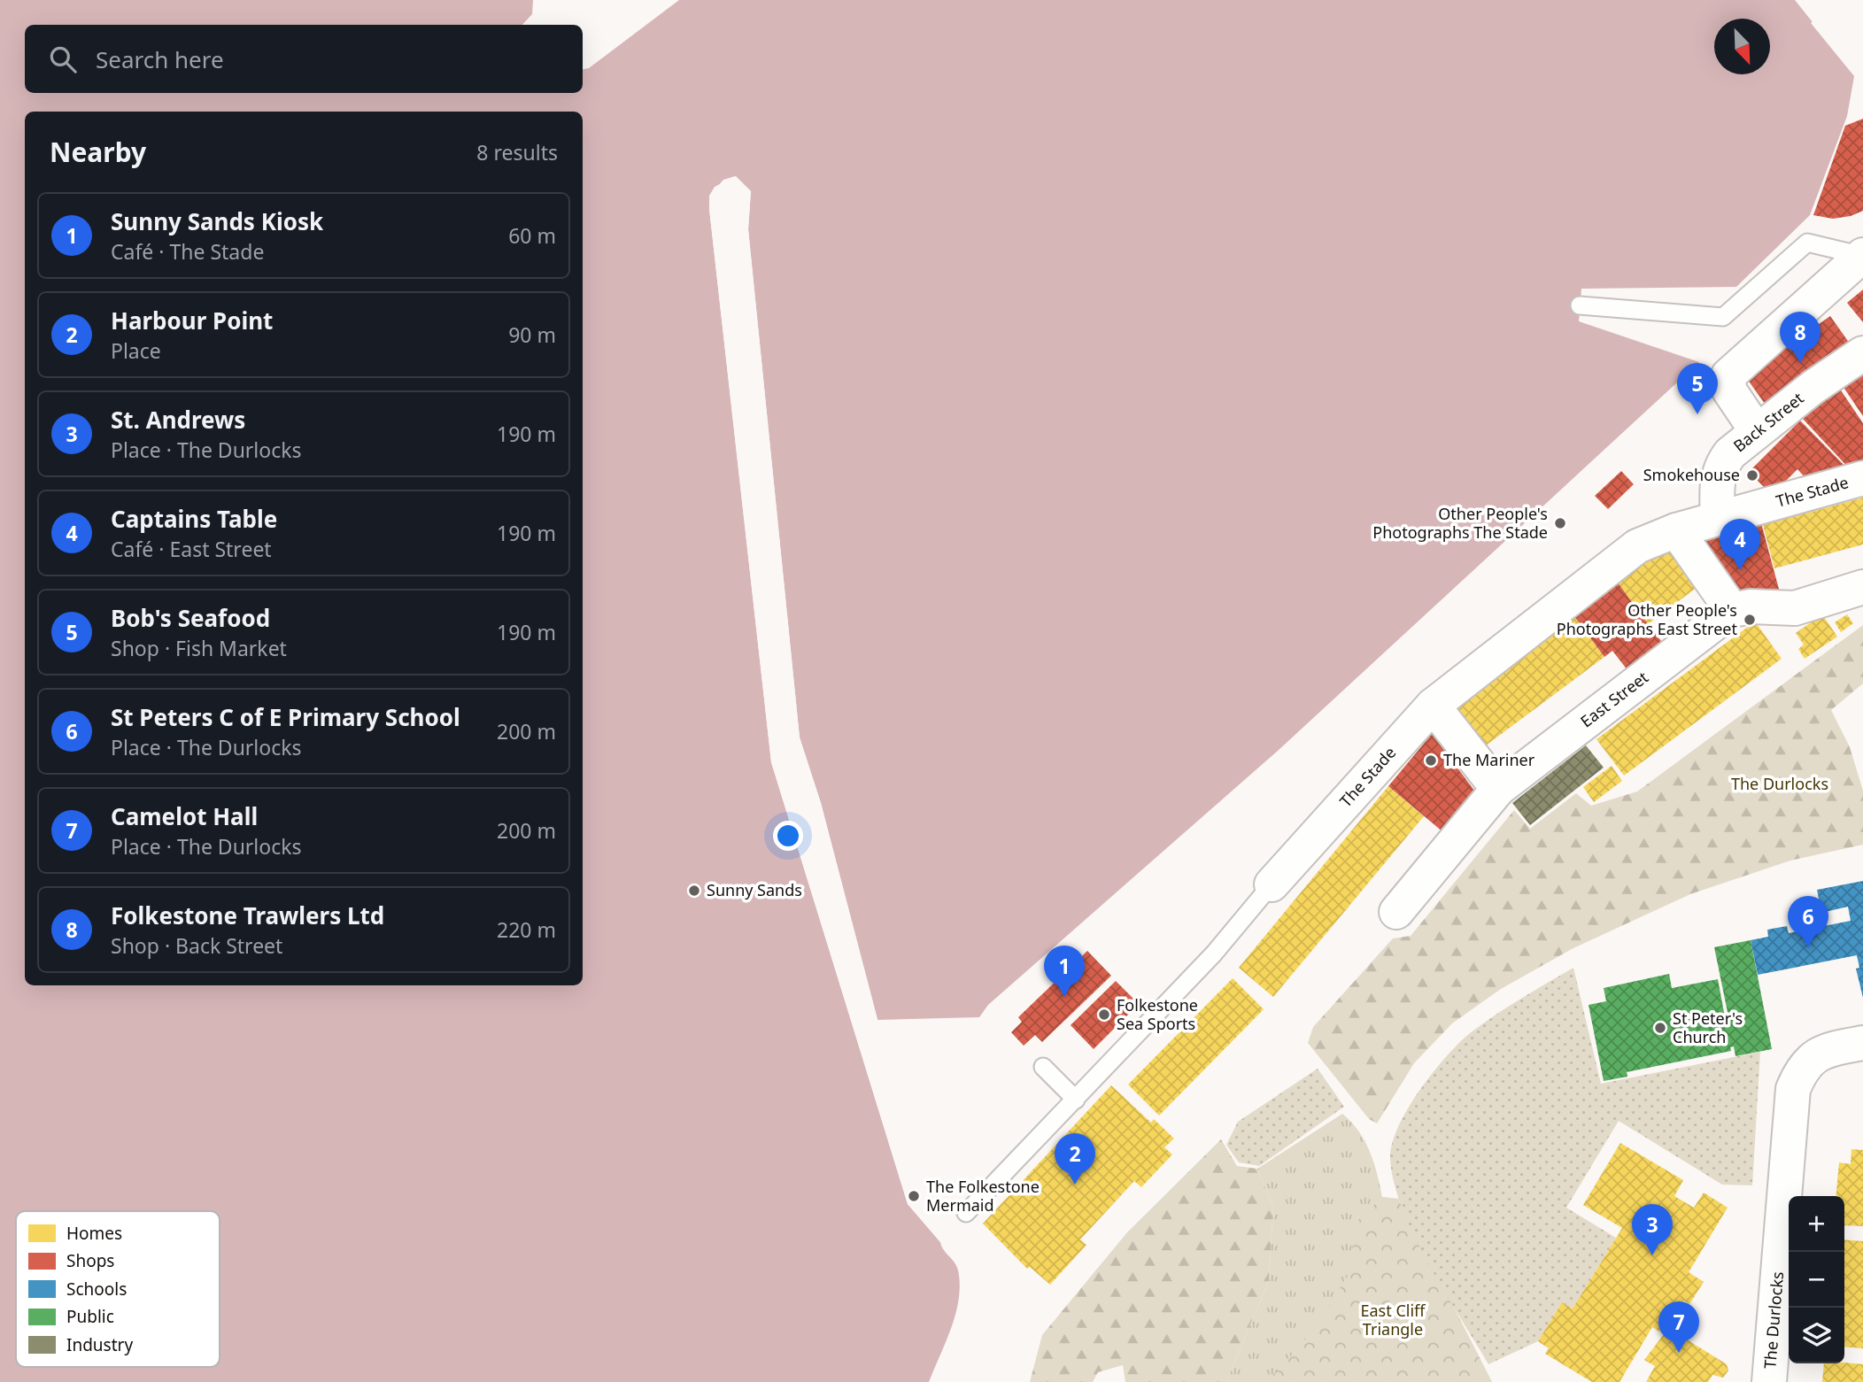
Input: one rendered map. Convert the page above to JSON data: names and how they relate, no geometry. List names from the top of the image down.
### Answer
{
  "streets": {
    "street": [
      "Back Street",
      "The Stade",
      "East Street",
      "The Durlocks"
    ]
  },
  "crossings": [
    ["Back Street", "The Stade"]
  ],
  "parks": ["The Durlocks", "East Cliff Triangle"],
  "places": [
    "Smokehouse",
    "Other People's Photographs The Stade",
    "Other People's Photographs East Street",
    "The Mariner",
    "Sunny Sands",
    "Folkestone Sea Sports",
    "St Peter's Church",
    "The Folkestone Mermaid"
  ],
  "legend": [
    "Homes",
    "Shops",
    "Schools",
    "Public",
    "Industry"
  ],
  "north": "bottom right",
  "page": {
    "search": "Search here",
    "heading": ["Nearby", "8 results"],
    "list": [
      {
        "mark": "1",
        "name": "Sunny Sands Kiosk",
        "note": "Café · The Stade",
        "value": "60 m"
      },
      {
        "mark": "2",
        "name": "Harbour Point",
        "note": "Place",
        "value": "90 m"
      },
      {
        "mark": "3",
        "name": "St. Andrews",
        "note": "Place · The Durlocks",
        "value": "190 m"
      },
      {
        "mark": "4",
        "name": "Captains Table",
        "note": "Café · East Street",
        "value": "190 m"
      },
      {
        "mark": "5",
        "name": "Bob's Seafood",
        "note": "Shop · Fish Market",
        "value": "190 m"
      },
      {
        "mark": "6",
        "name": "St Peters C of E Primary School",
        "note": "Place · The Durlocks",
        "value": "200 m"
      },
      {
        "mark": "7",
        "name": "Camelot Hall",
        "note": "Place · The Durlocks",
        "value": "200 m"
      },
      {
        "mark": "8",
        "name": "Folkestone Trawlers Ltd",
        "note": "Shop · Back Street",
        "value": "220 m"
      }
    ],
    "pins": [
      "8",
      "5",
      "4",
      "6",
      "1",
      "2",
      "3",
      "7"
    ],
    "map_buttons": ["+", "−"]
  }
}
